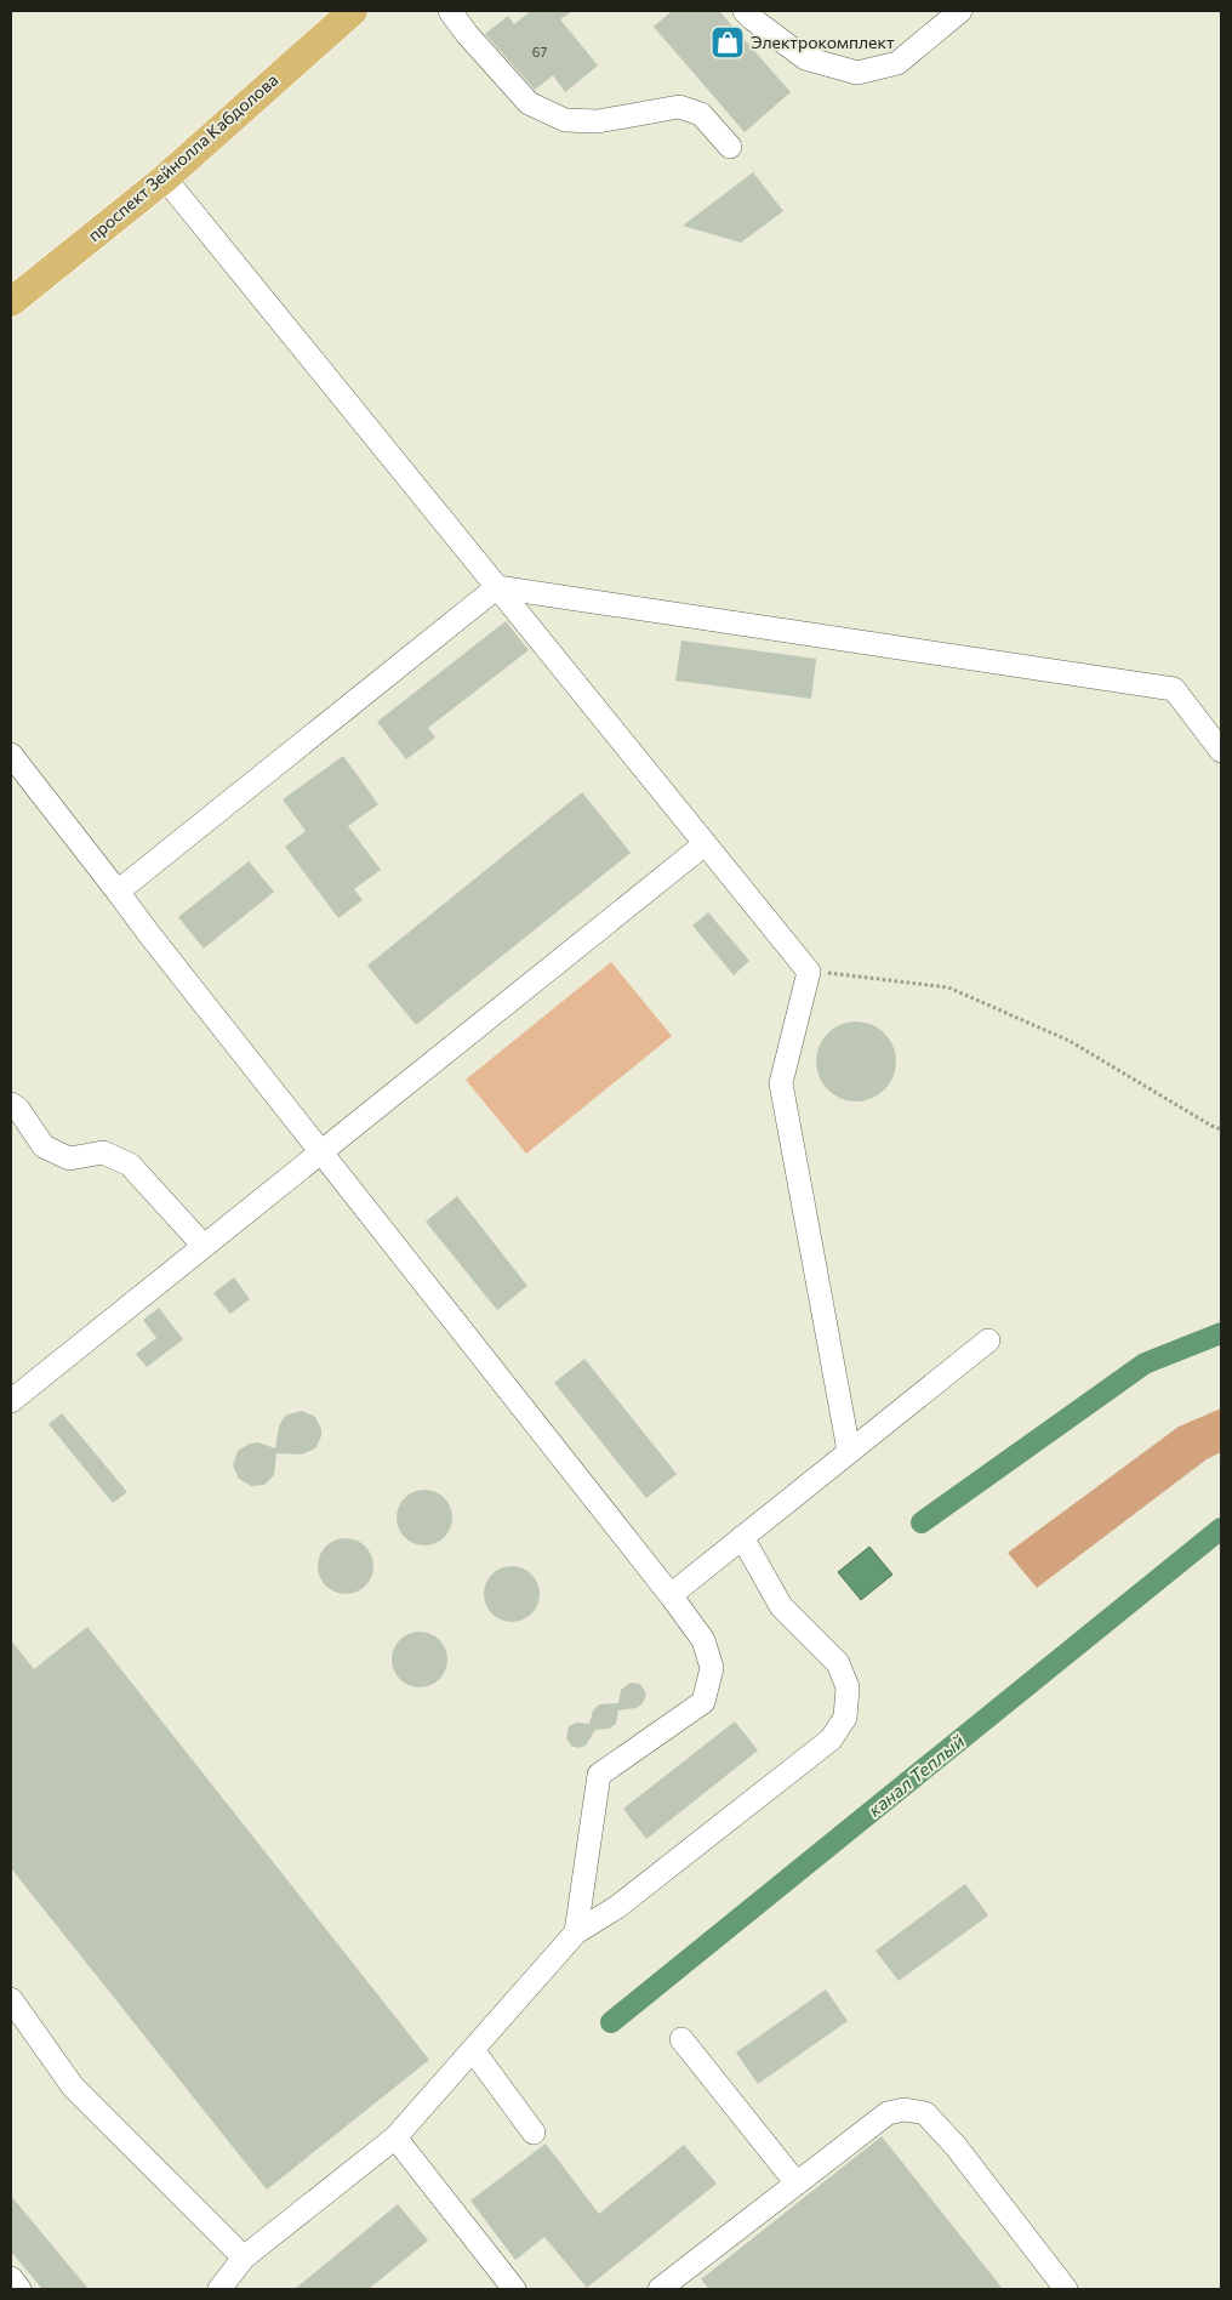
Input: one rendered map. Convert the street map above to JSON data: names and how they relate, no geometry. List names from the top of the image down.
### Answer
{
  "streets": {
    "main road": ["проспект Зейнолла Кабдолова"]
  },
  "water": ["канал Теплый"],
  "places": {
    "shop": ["Электрокомплект"]
  },
  "house_numbers": ["67"]
}
